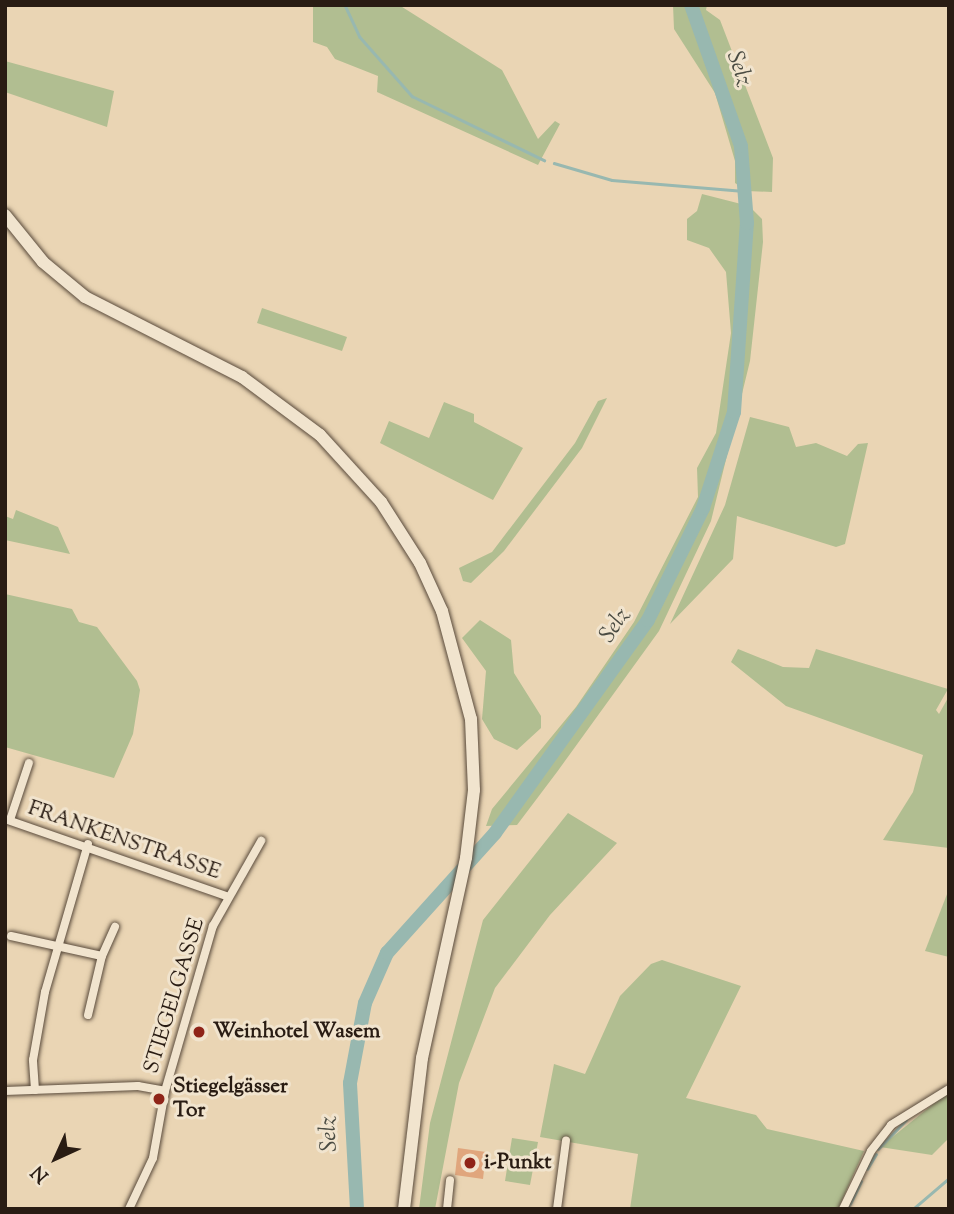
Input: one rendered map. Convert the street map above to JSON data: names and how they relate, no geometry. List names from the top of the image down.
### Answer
{
  "streets": {
    "street": ["FRANKENSTRASSE", "STIEGELGASSE"]
  },
  "crossings": [
    ["FRANKENSTRASSE", "STIEGELGASSE"]
  ],
  "water": ["Selz"],
  "places": ["Weinhotel Wasem", "Stiegelgässer Tor", "i-Punkt"],
  "north": "bottom left"
}
